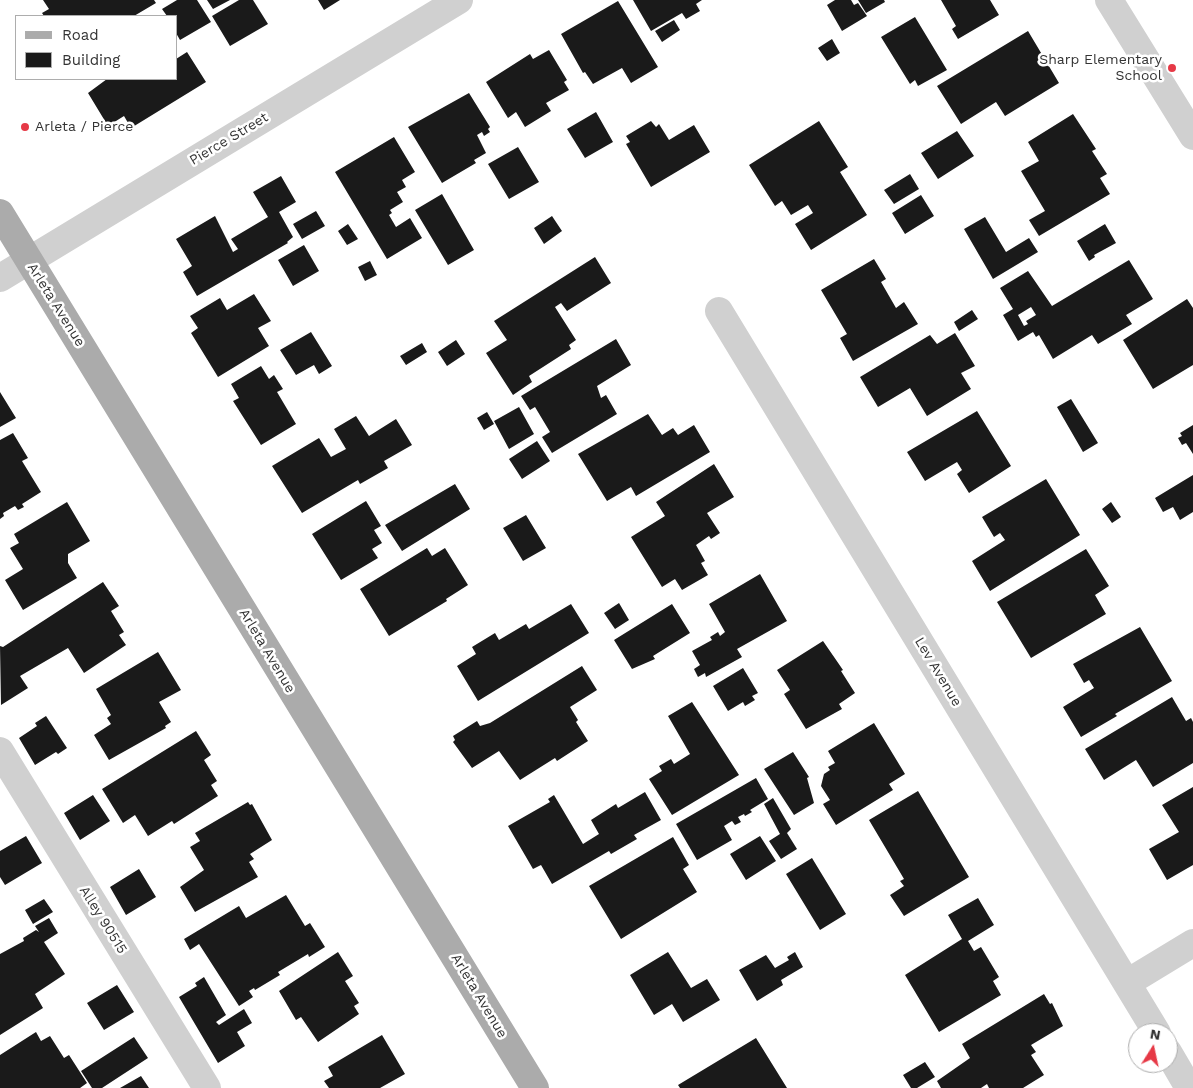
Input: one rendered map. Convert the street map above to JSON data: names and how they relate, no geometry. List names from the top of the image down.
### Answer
{
  "streets": {
    "main road": ["Arleta Avenue"],
    "street": ["Pierce Street", "Lev Avenue", "Alley 90515"]
  },
  "crossings": [
    ["Pierce Street", "Arleta Avenue"]
  ],
  "places": ["Sharp Elementary School", "Arleta / Pierce"],
  "legend": ["Road", "Building"],
  "north": "top"
}
